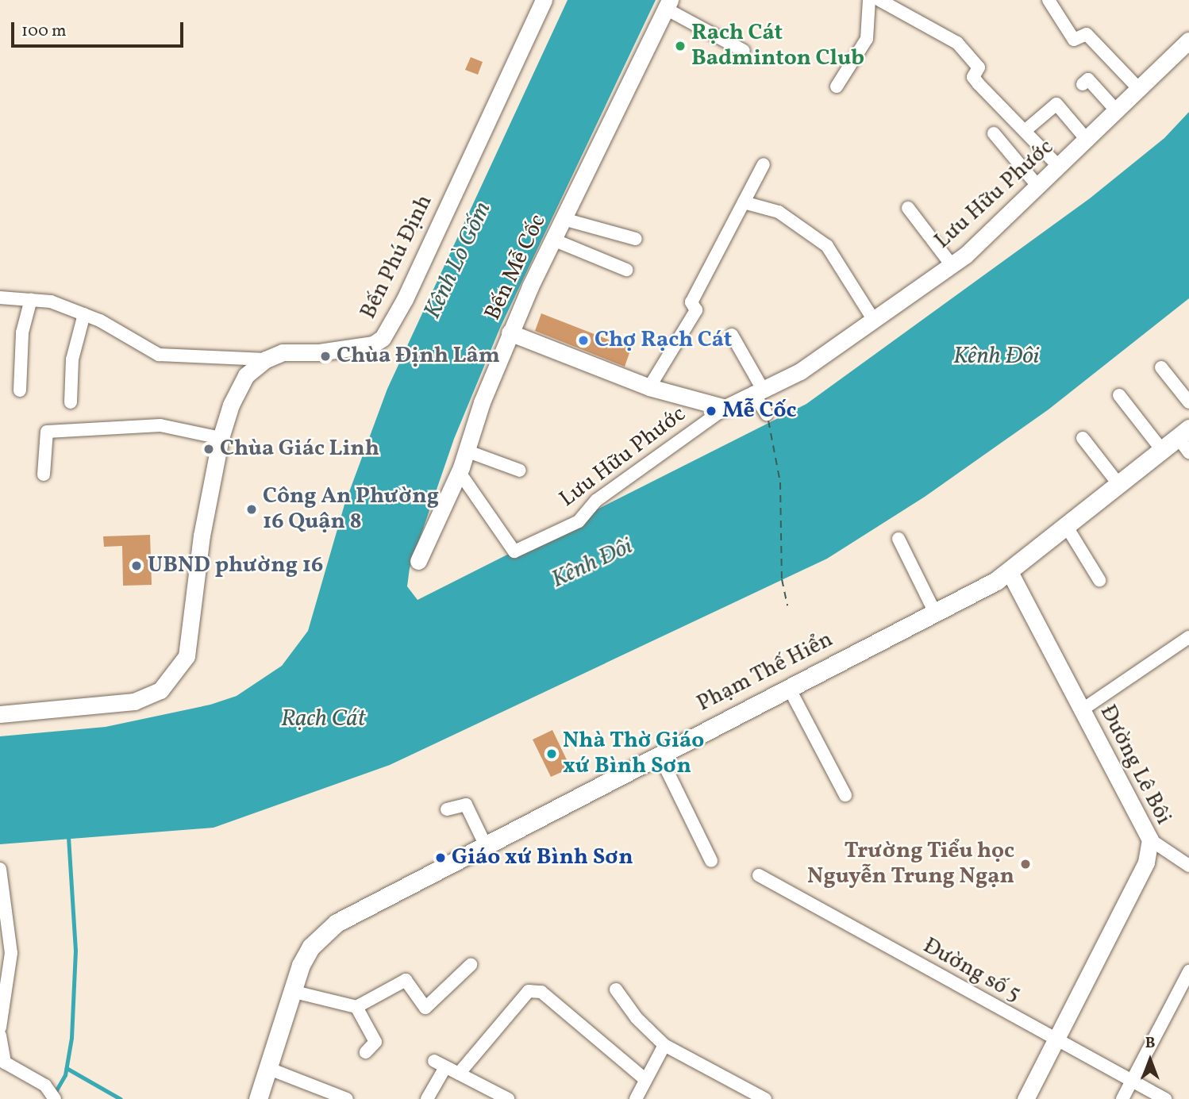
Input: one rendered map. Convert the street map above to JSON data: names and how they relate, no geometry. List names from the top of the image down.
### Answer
{
  "streets": {
    "main road": ["Phạm Thế Hiển"],
    "street": [
      "Lưu Hữu Phước",
      "Bến Phú Định",
      "Bến Mễ Cốc",
      "Đường Lê Bôi",
      "Đường số 5"
    ]
  },
  "crossings": [
    ["Lưu Hữu Phước", "Bến Mễ Cốc"],
    ["Phạm Thế Hiển", "Đường Lê Bôi"],
    ["Đường Lê Bôi", "Đường số 5"]
  ],
  "water": ["Kênh Lò Gốm", "Kênh Đôi", "Rạch Cát"],
  "places": [
    "Rạch Cát Badminton Club",
    "Chợ Rạch Cát",
    "Chùa Định Lâm",
    "Mễ Cốc",
    "Chùa Giác Linh",
    "Công An Phường 16 Quận 8",
    "UBND phường 16",
    "Nhà Thờ Giáo xứ Bình Sơn",
    "Giáo xứ Bình Sơn",
    "Trường Tiểu học Nguyễn Trung Ngạn"
  ],
  "scale_bar": "100 m",
  "north": "top"
}
